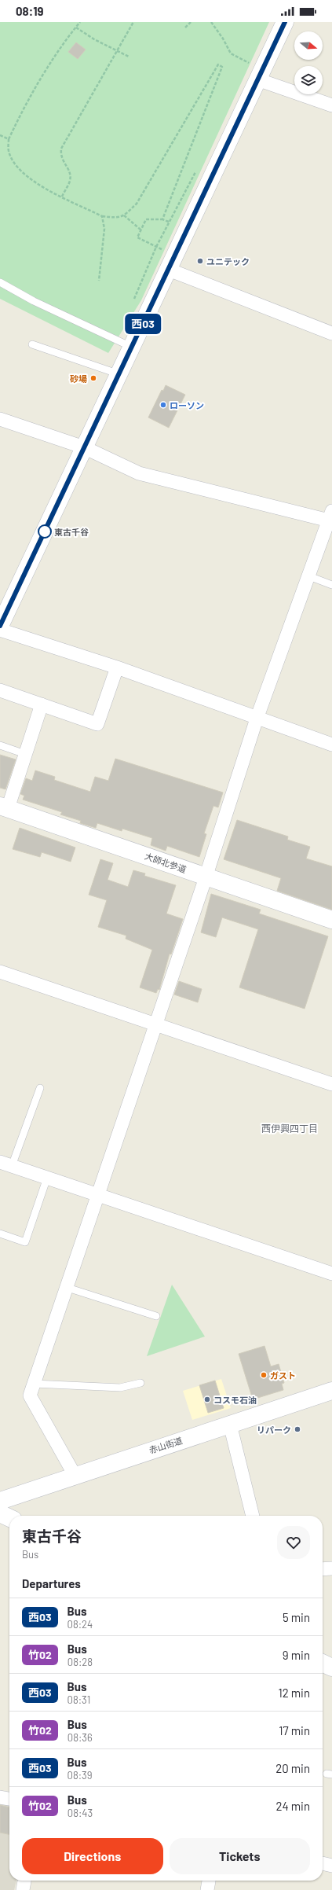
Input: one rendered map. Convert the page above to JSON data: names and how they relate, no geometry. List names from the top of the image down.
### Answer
{
  "streets": {
    "street": ["大師北参道", "赤山街道"]
  },
  "districts": ["西伊興四丁目"],
  "places": [
    "ユニテック",
    "砂場",
    "ローソン",
    "東古千谷",
    "ガスト",
    "コスモ石油",
    "リパーク"
  ],
  "lines": ["bus line 西03"],
  "north": "right",
  "page": {
    "status": "08:19",
    "on_map": "西03",
    "heading": [
      ["東古千谷", "Bus"],
      "Departures"
    ],
    "list": [
      {
        "mark": "西03",
        "name": "Bus",
        "note": "08:24",
        "value": "5 min"
      },
      {
        "mark": "竹02",
        "name": "Bus",
        "note": "08:28",
        "value": "9 min"
      },
      {
        "mark": "西03",
        "name": "Bus",
        "note": "08:31",
        "value": "12 min"
      },
      {
        "mark": "竹02",
        "name": "Bus",
        "note": "08:36",
        "value": "17 min"
      },
      {
        "mark": "西03",
        "name": "Bus",
        "note": "08:39",
        "value": "20 min"
      },
      {
        "mark": "竹02",
        "name": "Bus",
        "note": "08:43",
        "value": "24 min"
      }
    ],
    "buttons": ["Directions", "Tickets"]
  }
}
